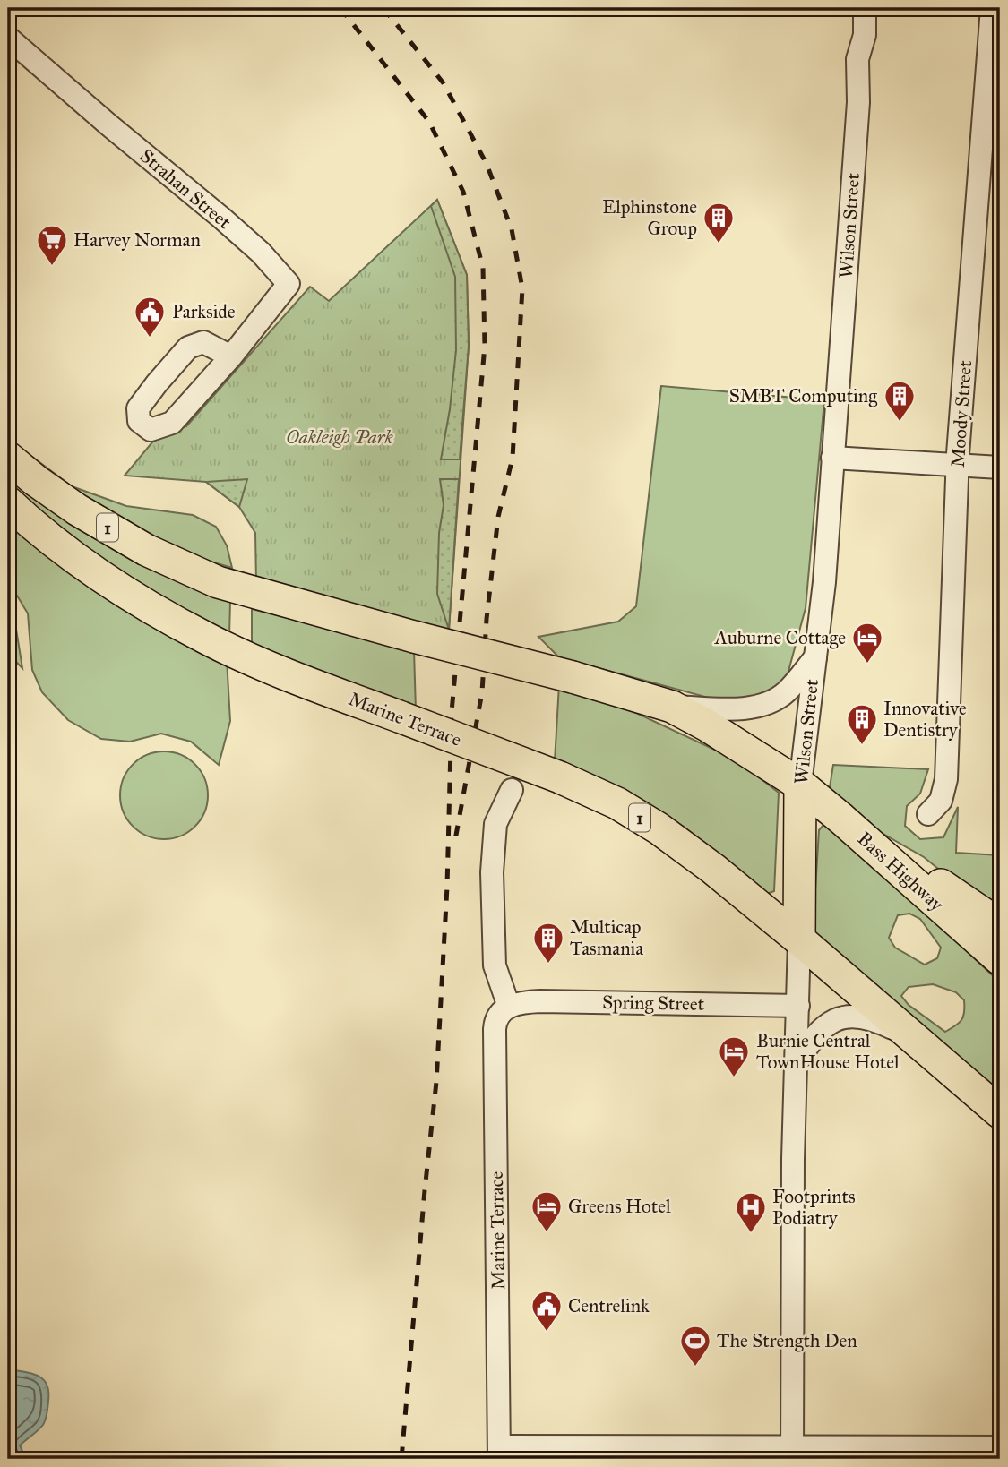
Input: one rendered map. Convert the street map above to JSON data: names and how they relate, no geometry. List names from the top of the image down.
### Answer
{
  "streets": {
    "highway": [
      "Wilson Street",
      "1",
      "Marine Terrace",
      "Bass Highway"
    ],
    "street": ["Strahan Street", "Moody Street", "Spring Street"]
  },
  "crossings": [
    ["Wilson Street", "1"],
    ["Wilson Street", "Marine Terrace"],
    ["Wilson Street", "Bass Highway"],
    ["Wilson Street", "Spring Street"],
    ["1", "Marine Terrace"],
    ["1", "Bass Highway"]
  ],
  "parks": ["Oakleigh Park"],
  "places": {
    "building": [
      "Elphinstone Group",
      "SMBT Computing",
      "Innovative Dentistry",
      "Multicap Tasmania"
    ],
    "supermarket": ["Harvey Norman"],
    "public building": ["Parkside", "Centrelink"],
    "hotel": ["Auburne Cottage", "Burnie Central TownHouse Hotel", "Greens Hotel"],
    "hospital": ["Footprints Podiatry"],
    "sports": ["The Strength Den"]
  }
}
